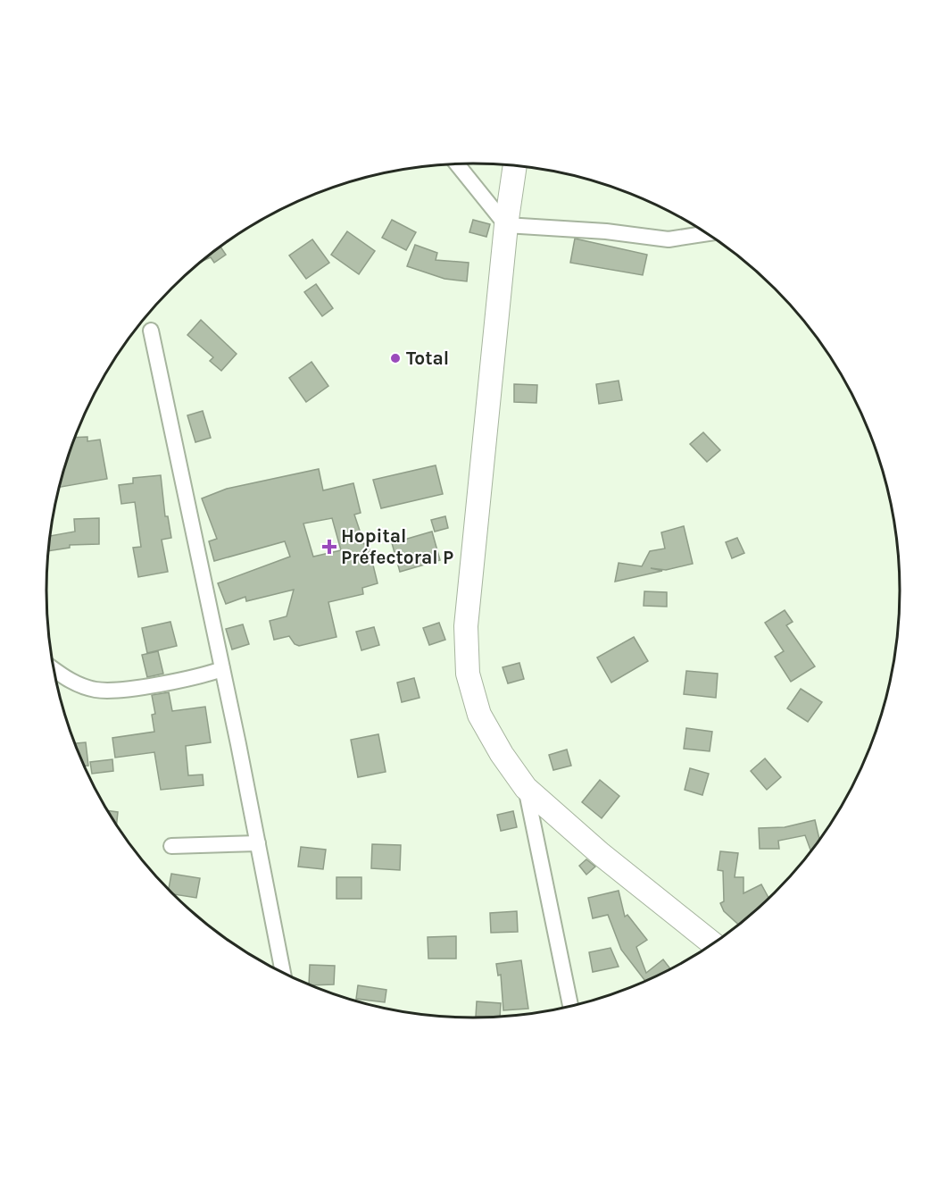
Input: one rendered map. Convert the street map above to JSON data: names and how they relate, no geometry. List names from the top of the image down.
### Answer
{
  "places": {
    "other": ["Total"],
    "health": ["Hopital Préfectoral P"]
  }
}
